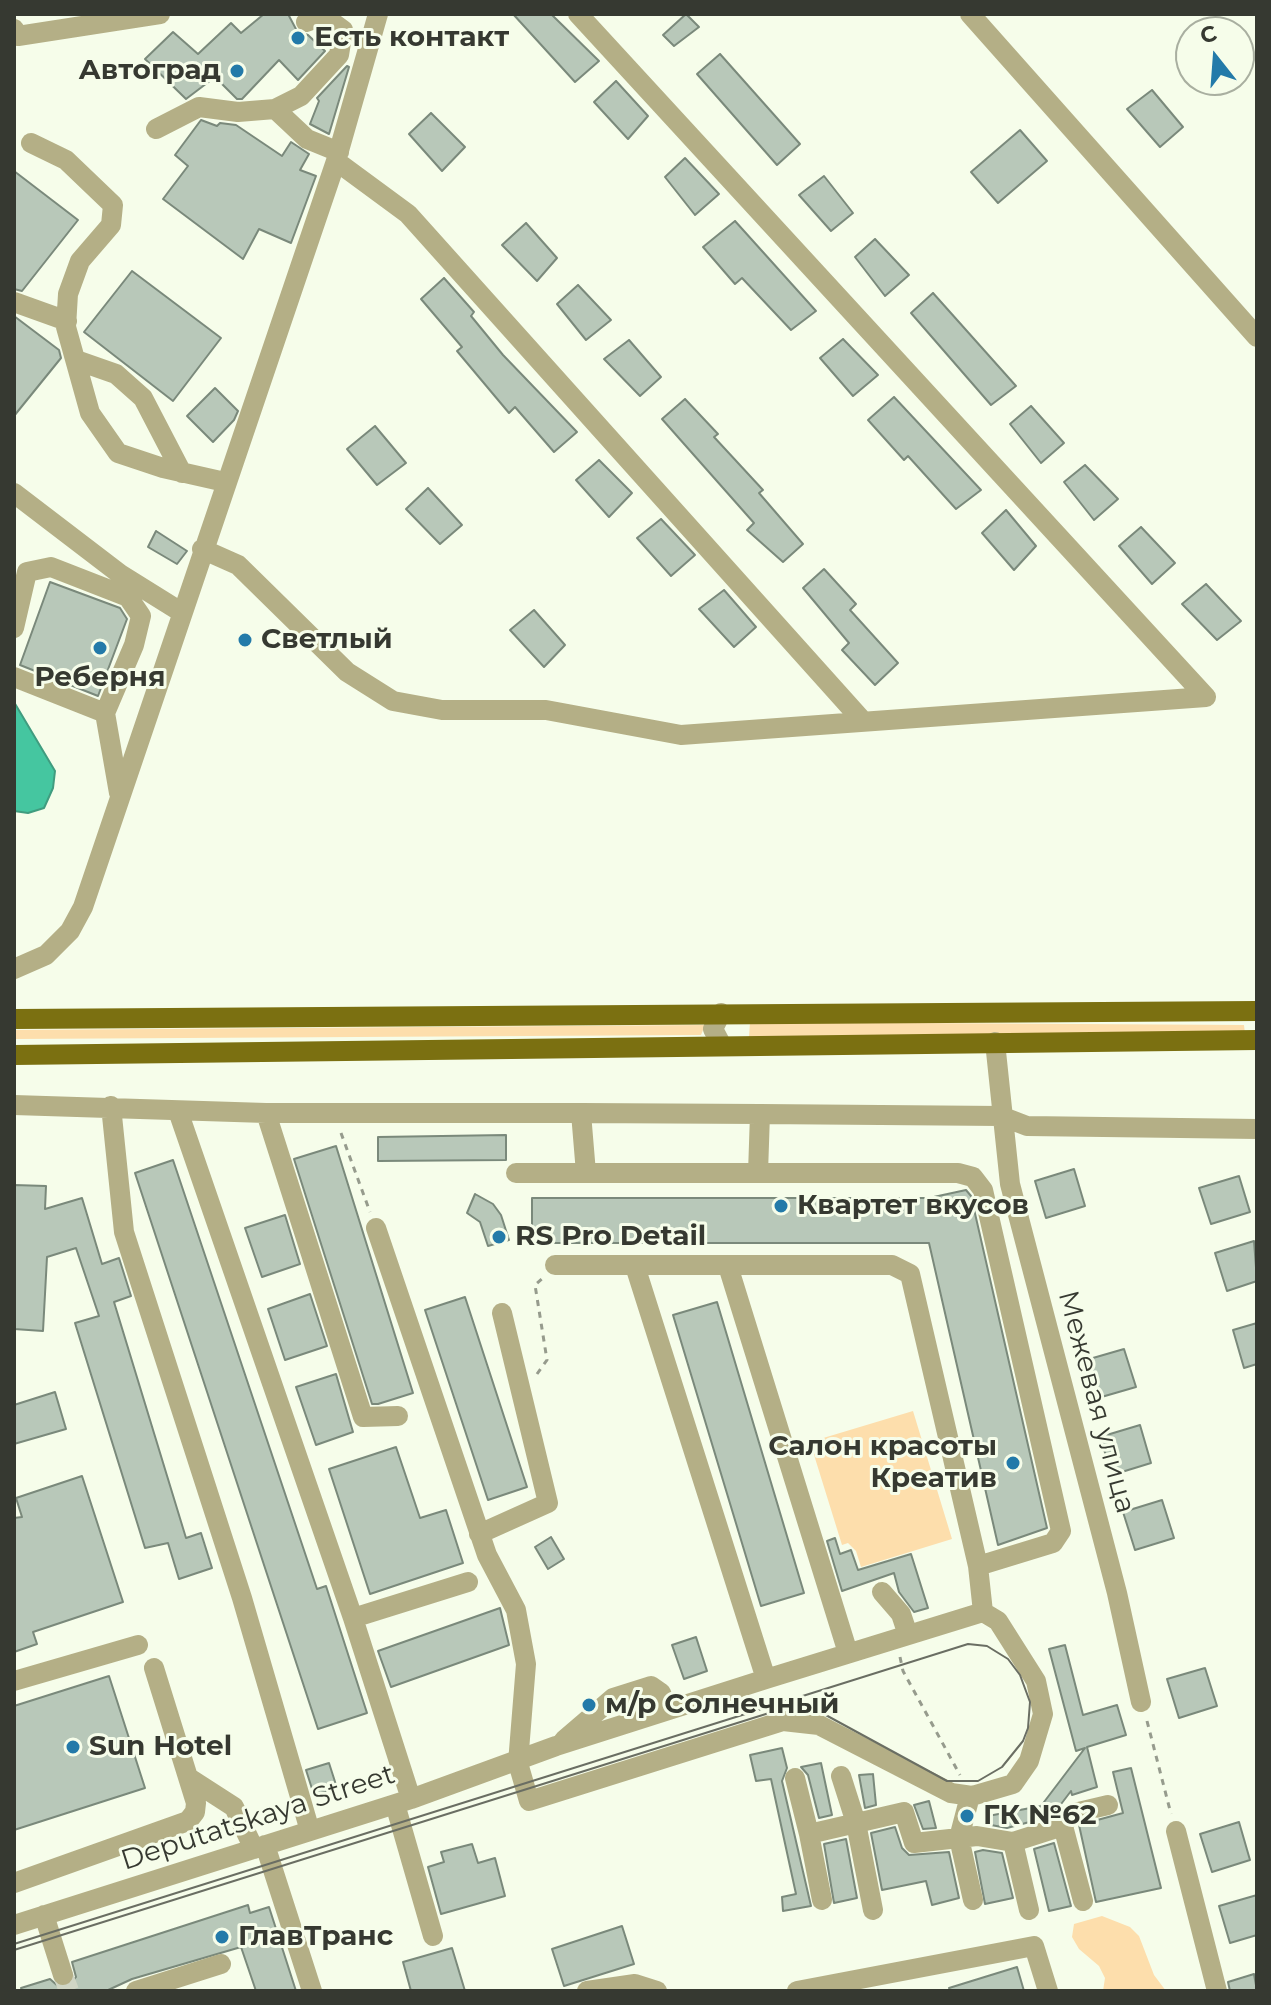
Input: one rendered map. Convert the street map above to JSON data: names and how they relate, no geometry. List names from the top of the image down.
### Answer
{
  "streets": {
    "street": ["Межевая улица", "Deputatskaya Street"]
  },
  "places": [
    "Есть контакт",
    "Автоград",
    "Светлый",
    "Реберня",
    "Квартет вкусов",
    "RS Pro Detail",
    "Салон красоты Креатив",
    "м/р Солнечный",
    "Sun Hotel",
    "ГК №62",
    "ГлавТранс"
  ],
  "north": "top"
}
